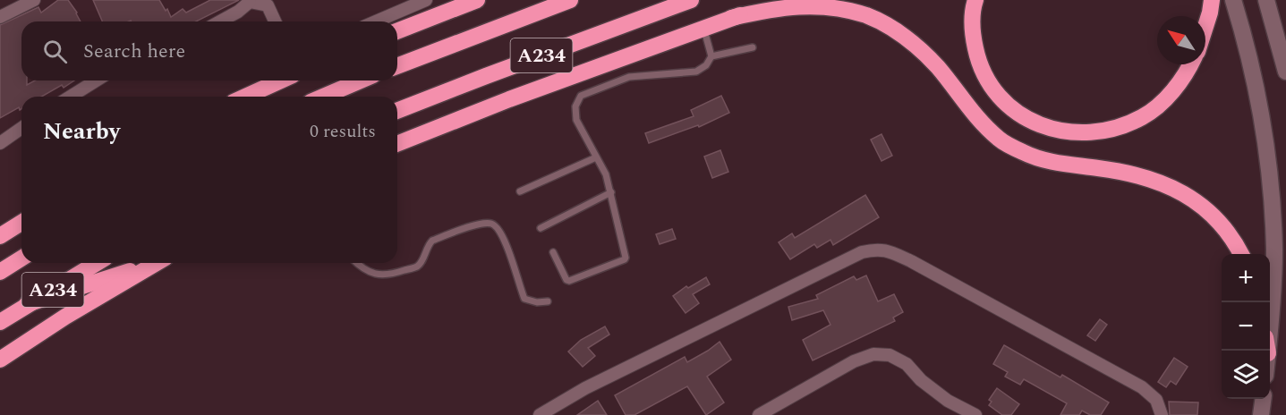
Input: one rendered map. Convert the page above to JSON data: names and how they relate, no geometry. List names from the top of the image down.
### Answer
{
  "streets": {
    "highway": ["A234"]
  },
  "north": "top left",
  "page": {
    "search": "Search here",
    "heading": ["Nearby", "0 results"],
    "map_buttons": ["+", "−"]
  }
}
